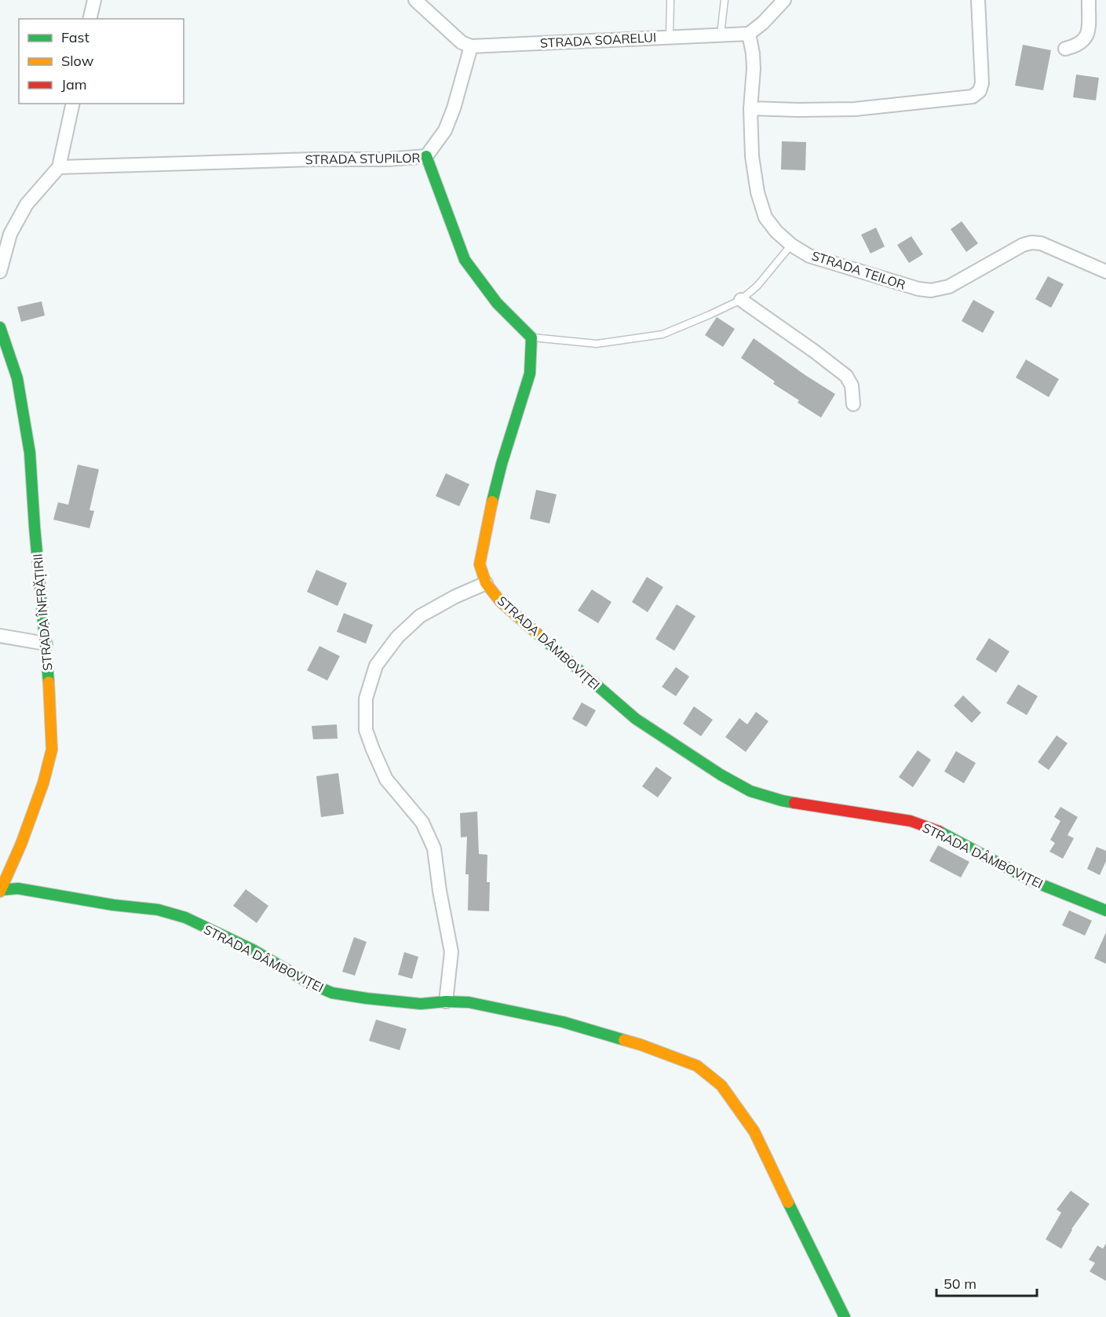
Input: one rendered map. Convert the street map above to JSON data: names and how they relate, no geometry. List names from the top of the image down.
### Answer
{
  "streets": {
    "street": [
      "STRADA SOARELUI",
      "STRADA STUPILOR",
      "STRADA TEILOR",
      "STRADA ÎNFRĂȚIRII",
      "STRADA DÂMBOVIȚEI"
    ]
  },
  "crossings": [
    ["STRADA SOARELUI", "STRADA TEILOR"],
    ["STRADA ÎNFRĂȚIRII", "STRADA DÂMBOVIȚEI"]
  ],
  "legend": ["Fast", "Slow", "Jam"],
  "scale_bar": "50 m"
}
